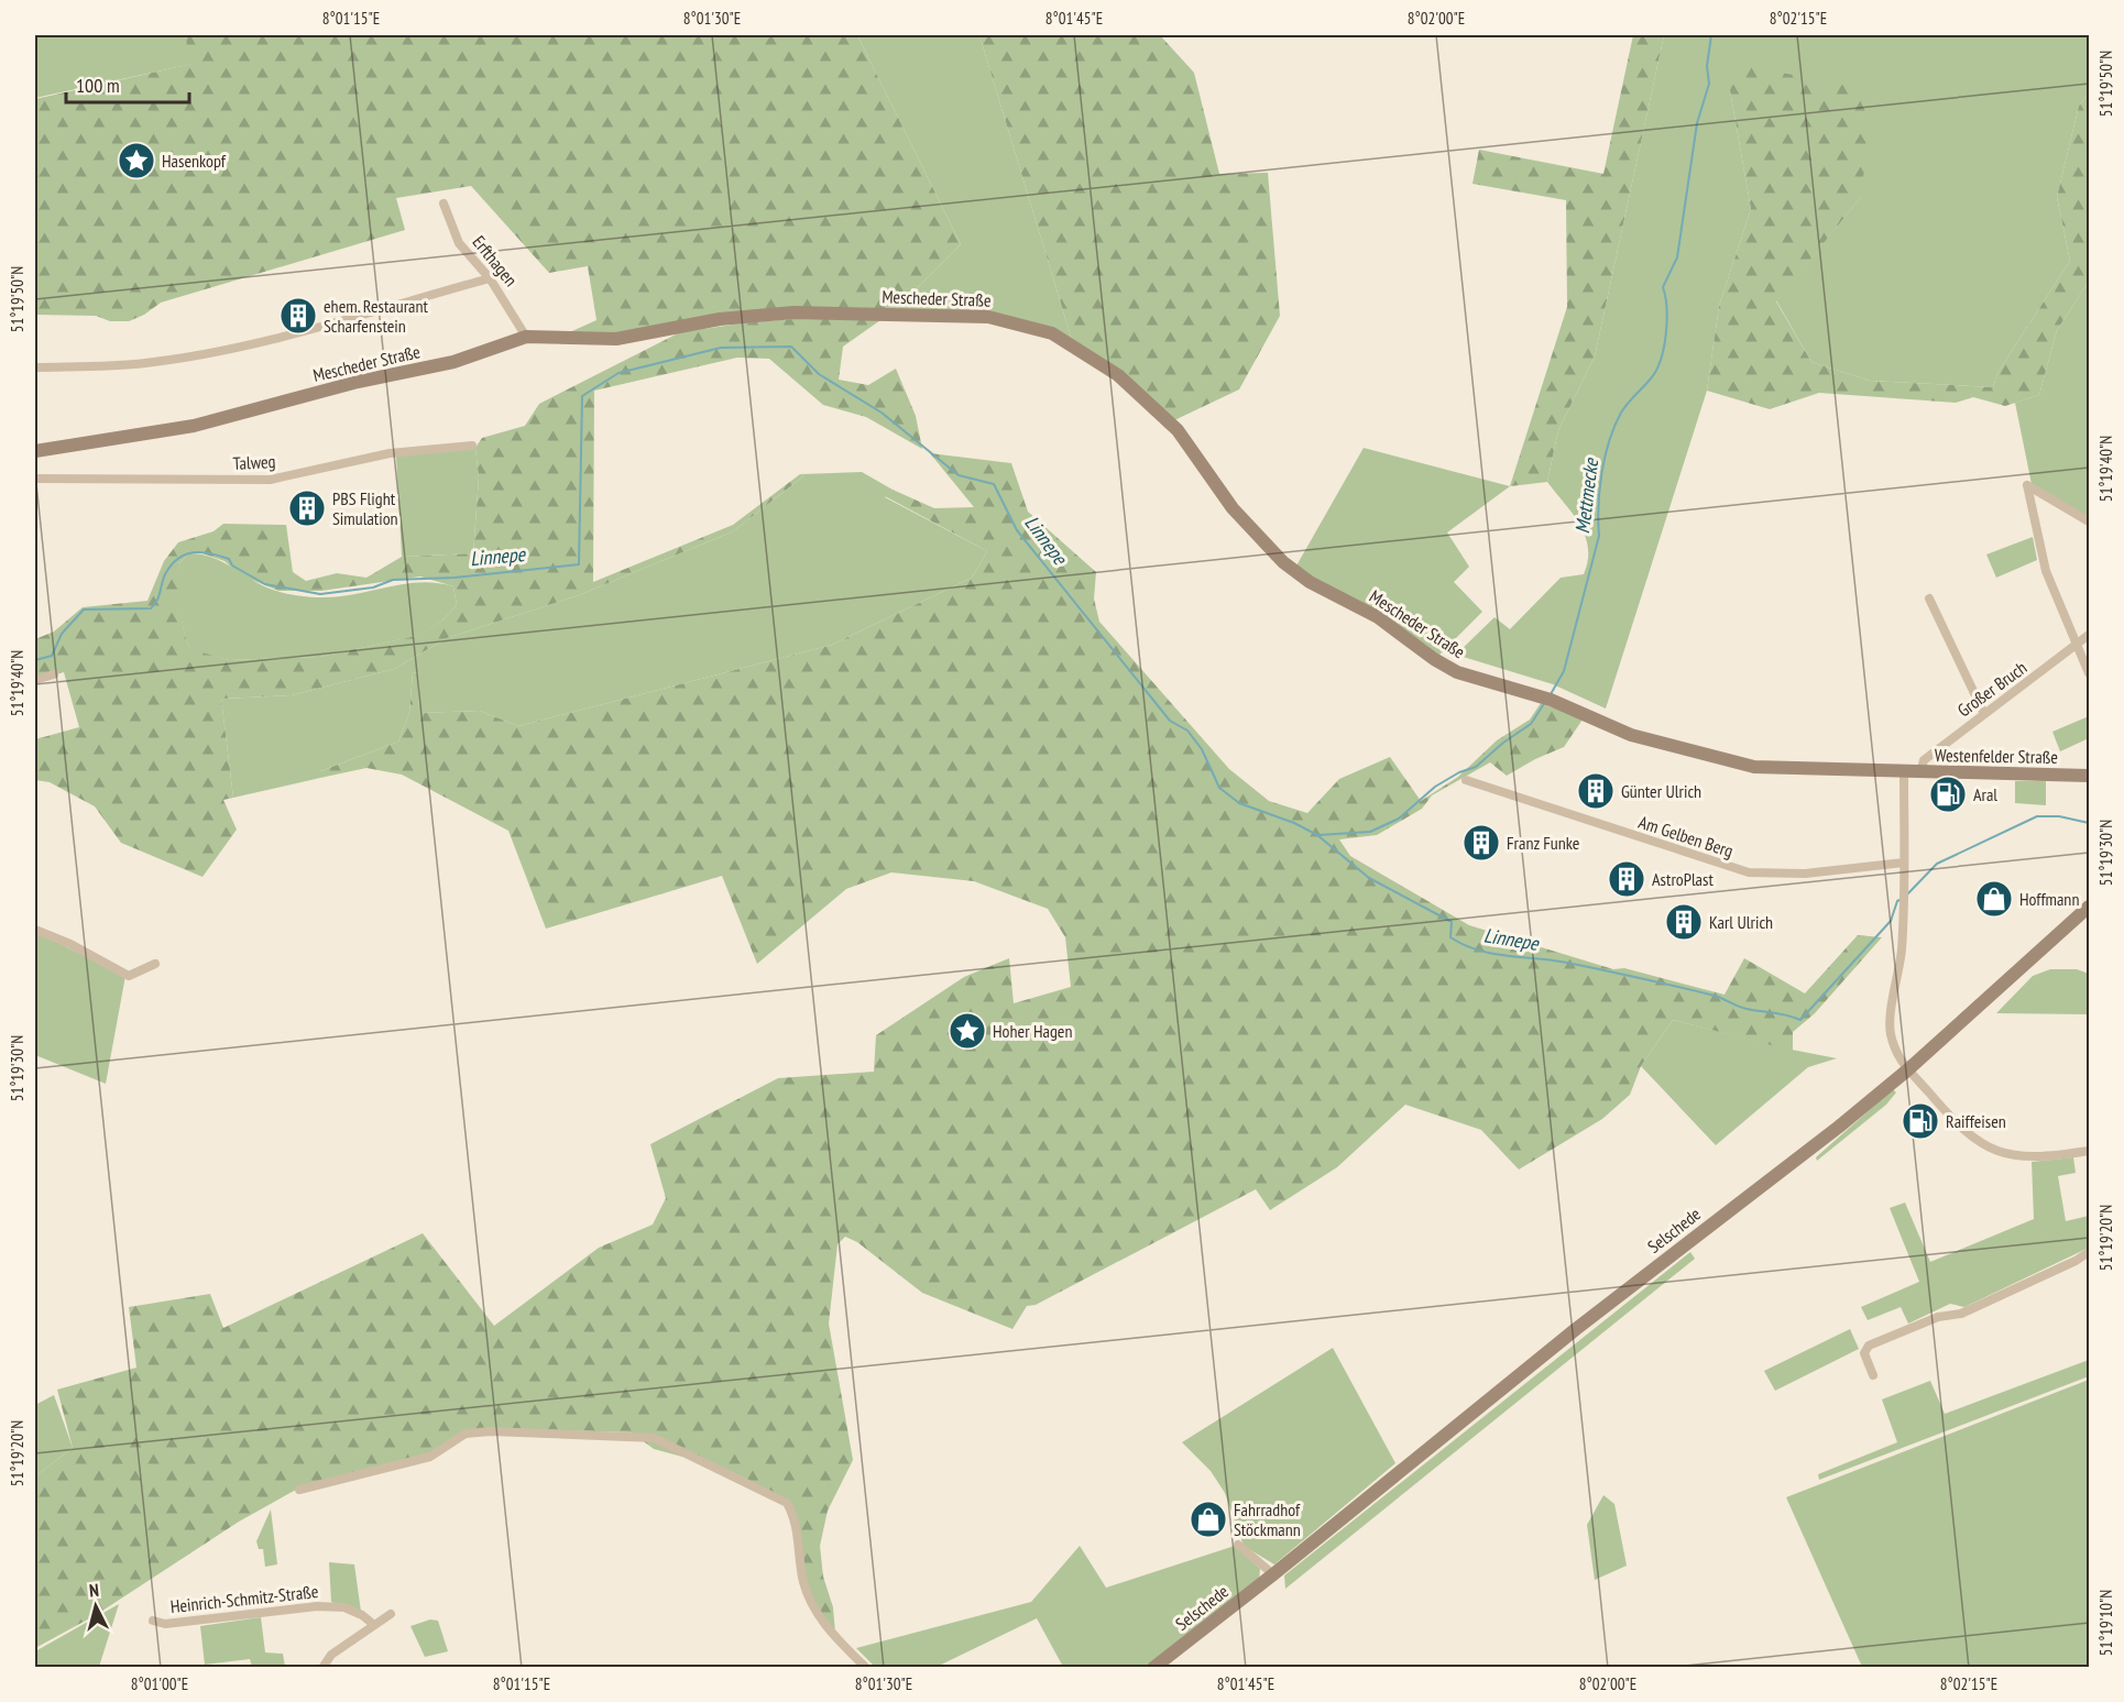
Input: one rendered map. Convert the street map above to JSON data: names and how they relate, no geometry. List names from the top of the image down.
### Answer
{
  "streets": {
    "main road": ["Mescheder Straße", "Westenfelder Straße", "Selschede"],
    "street": [
      "Erfthagen",
      "Talweg",
      "Großer Bruch",
      "Am Gelben Berg",
      "Heinrich-Schmitz-Straße"
    ]
  },
  "crossings": [
    ["Erfthagen", "Mescheder Straße"],
    ["Mescheder Straße", "Westenfelder Straße"],
    ["Großer Bruch", "Westenfelder Straße"]
  ],
  "water": ["Mettmecke", "Linnepe"],
  "places": {
    "place": ["Hasenkopf", "Hoher Hagen"],
    "building": [
      "ehem. Restaurant Scharfenstein",
      "PBS Flight Simulation",
      "Günter Ulrich",
      "Franz Funke",
      "AstroPlast",
      "Karl Ulrich"
    ],
    "fuel station": ["Aral", "Raiffeisen"],
    "shop": ["Hoffmann", "Fahrradhof Stöckmann"]
  },
  "scale_bar": "100 m",
  "north": "top",
  "coordinates": [
    "8°01'15\"E",
    "8°01'30\"E",
    "8°01'45\"E",
    "8°02'00\"E",
    "8°02'15\"E",
    "51°19'50\"N",
    "51°19'40\"N",
    "51°19'30\"N",
    "51°19'20\"N",
    "51°19'10\"N",
    "8°01'00\"E"
  ]
}
